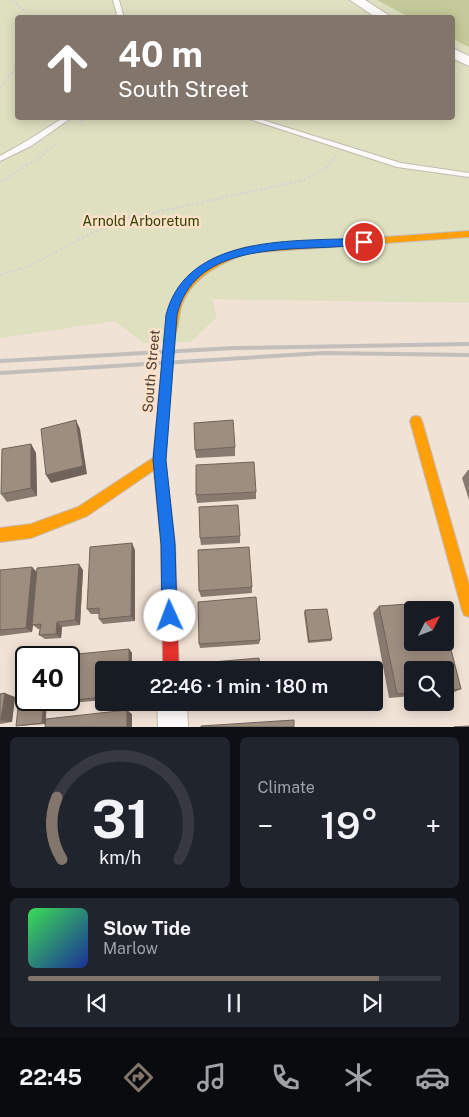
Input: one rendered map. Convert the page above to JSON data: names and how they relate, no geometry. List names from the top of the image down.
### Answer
{
  "streets": {
    "street": ["South Street"]
  },
  "parks": ["Arnold Arboretum"],
  "north": "top right",
  "page": {
    "turn": ["40 m", "South Street"],
    "limit": "40",
    "trip": "22:46 · 1 min · 180 m",
    "tile": "Climate",
    "heat": ["−", "19°", "+"],
    "song": ["Slow Tide", "Marlow"],
    "tabs": "22:45",
    "gauge": ["31", "km/h"]
  }
}
